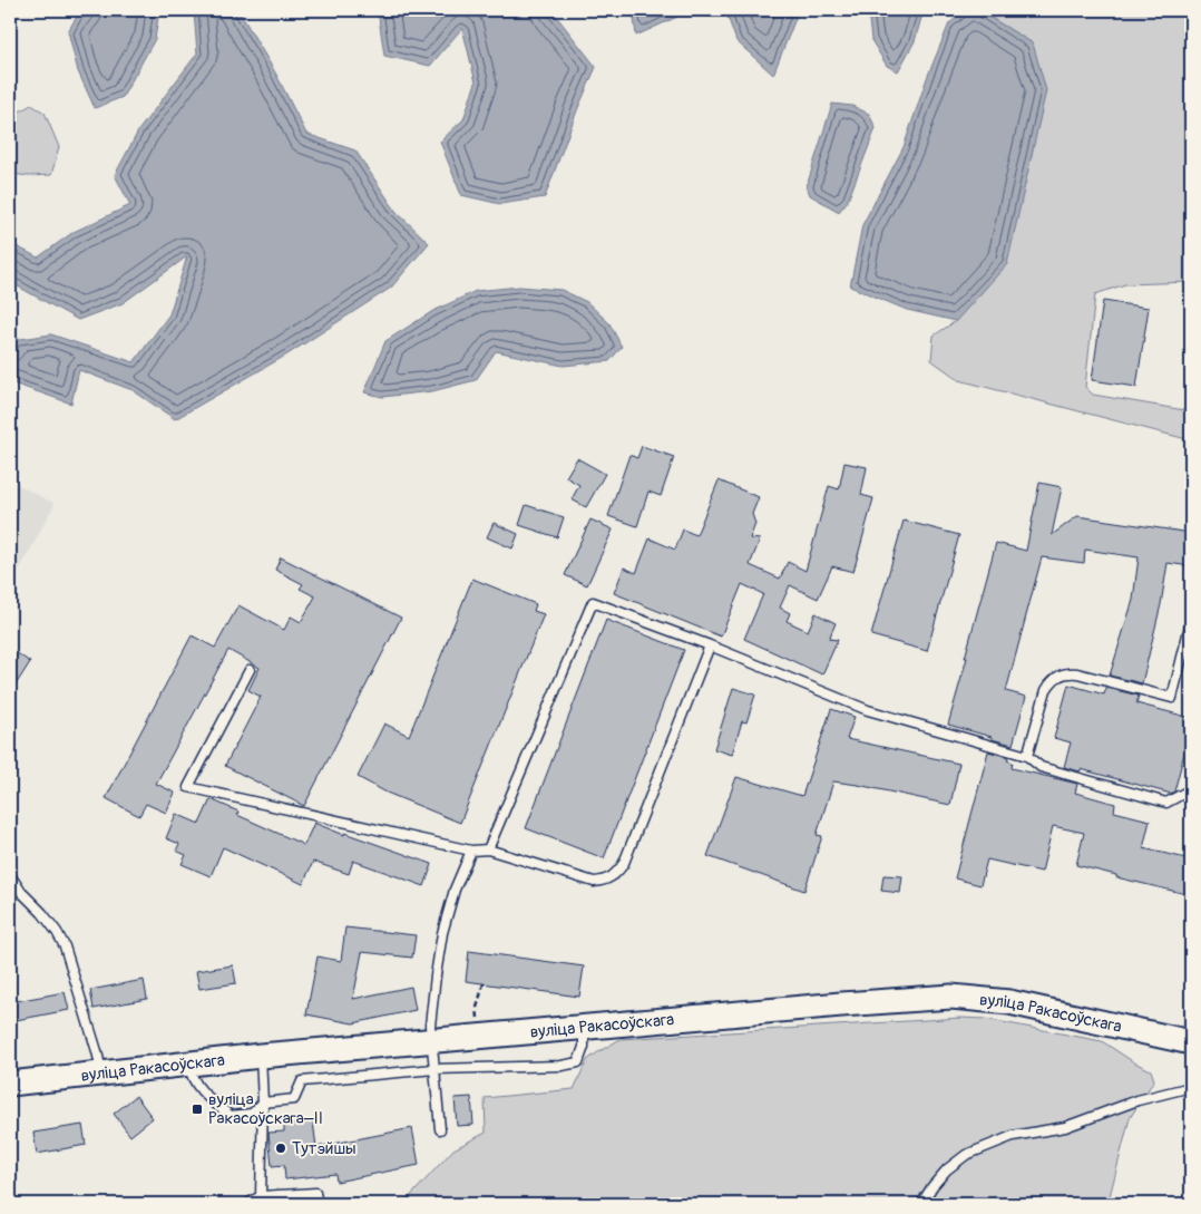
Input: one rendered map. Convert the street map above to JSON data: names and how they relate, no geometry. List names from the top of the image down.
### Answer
{
  "streets": {
    "street": ["вуліца Ракасоўскага"]
  },
  "places": {
    "transit": ["вуліца Ракасоўскага–II"],
    "other": ["Тутэйшы"]
  }
}
